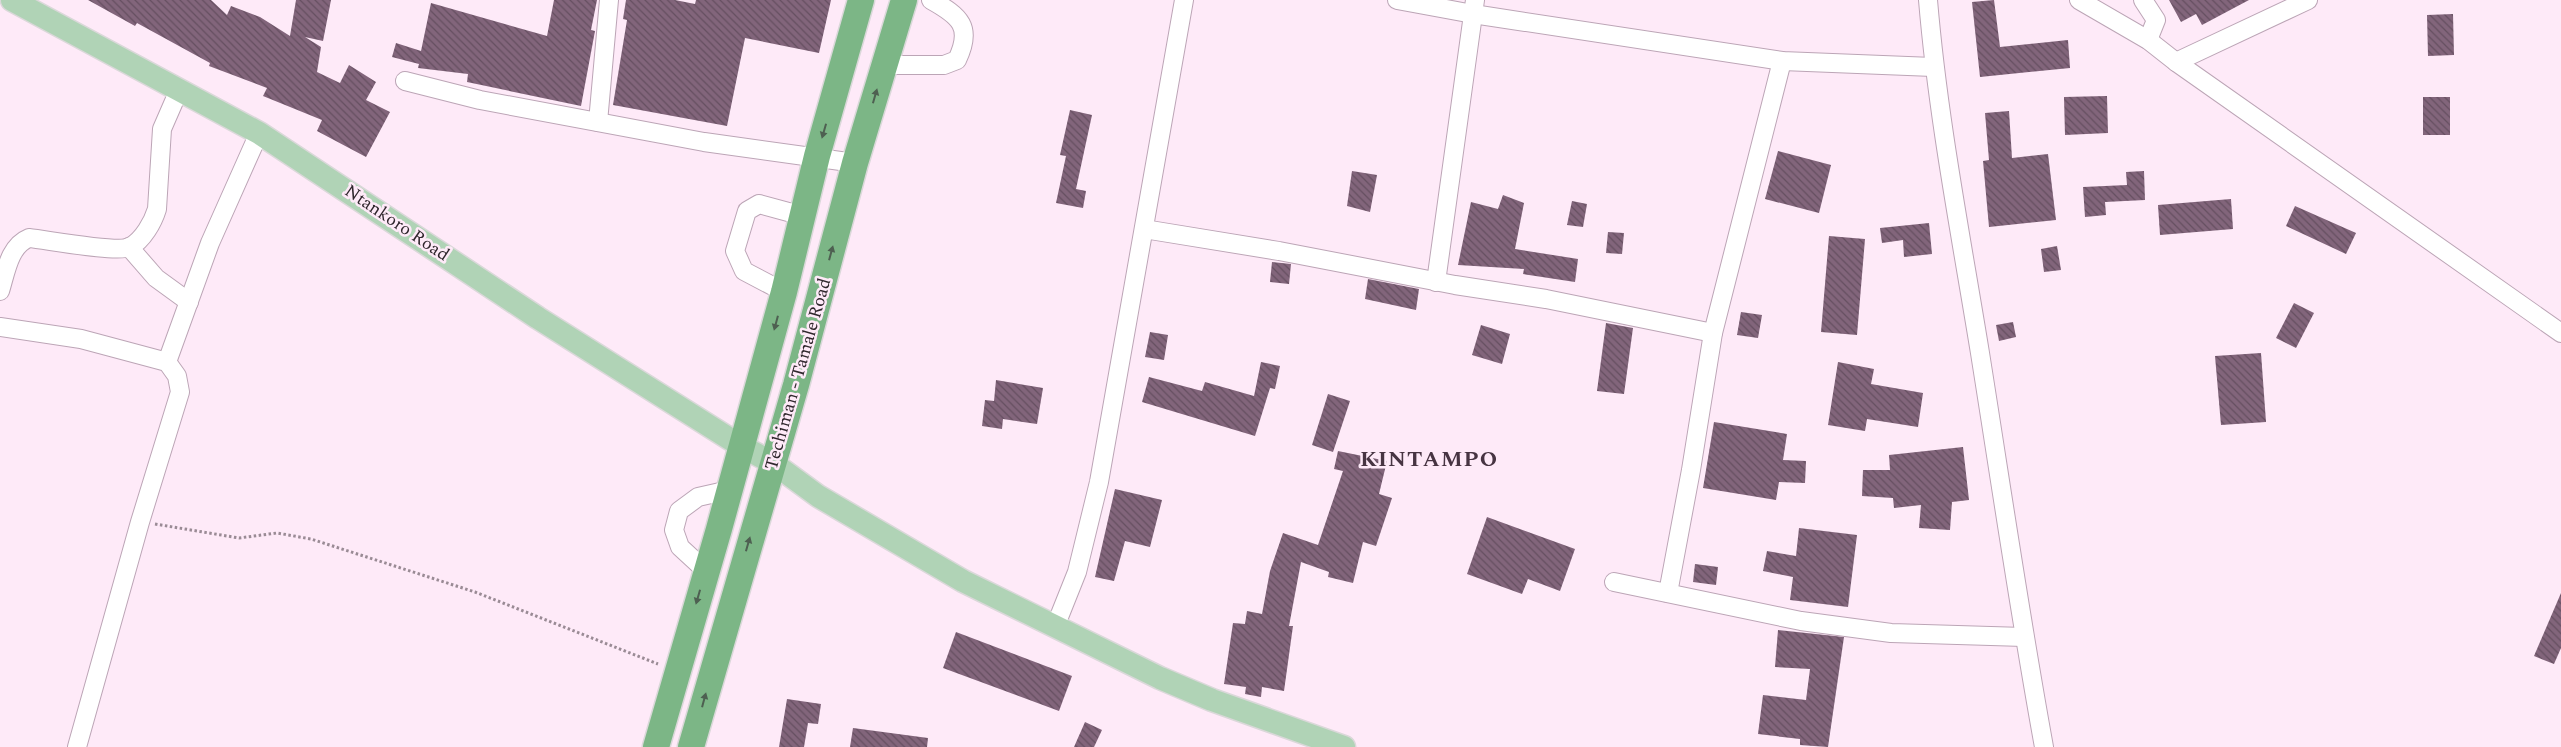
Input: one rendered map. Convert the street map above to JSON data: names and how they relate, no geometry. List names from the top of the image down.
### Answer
{
  "streets": {
    "highway": ["Techiman - Tamale Road"],
    "main road": ["Ntankoro Road"]
  },
  "crossings": [
    ["Ntankoro Road", "Techiman - Tamale Road"]
  ],
  "districts": ["KINTAMPO"]
}
